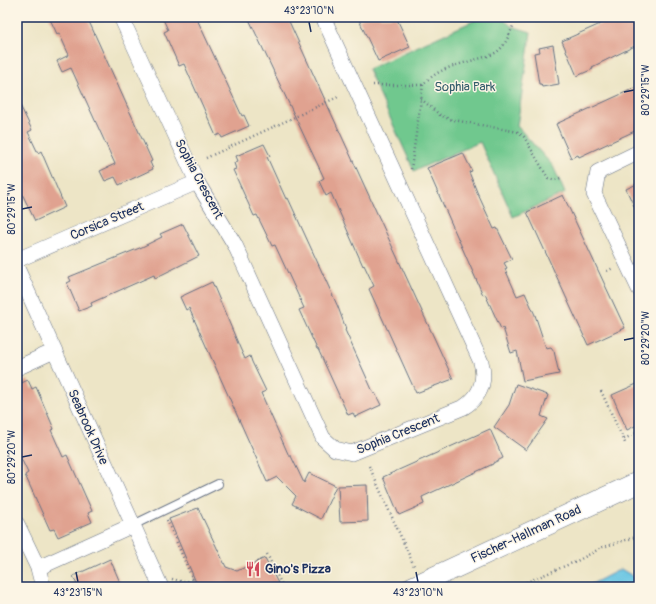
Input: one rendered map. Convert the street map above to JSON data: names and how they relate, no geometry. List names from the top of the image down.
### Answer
{
  "streets": {
    "main road": ["Fischer-Hallman Road"],
    "street": ["Sophia Crescent", "Corsica Street", "Seabrook Drive"]
  },
  "crossings": [
    ["Sophia Crescent", "Corsica Street"]
  ],
  "parks": ["Sophia Park"],
  "places": {
    "restaurant": ["Gino's Pizza"]
  },
  "coordinates": [
    "43°23'10\"N",
    "80°29'15\"W",
    "80°29'20\"W",
    "43°23'15\"N"
  ]
}
